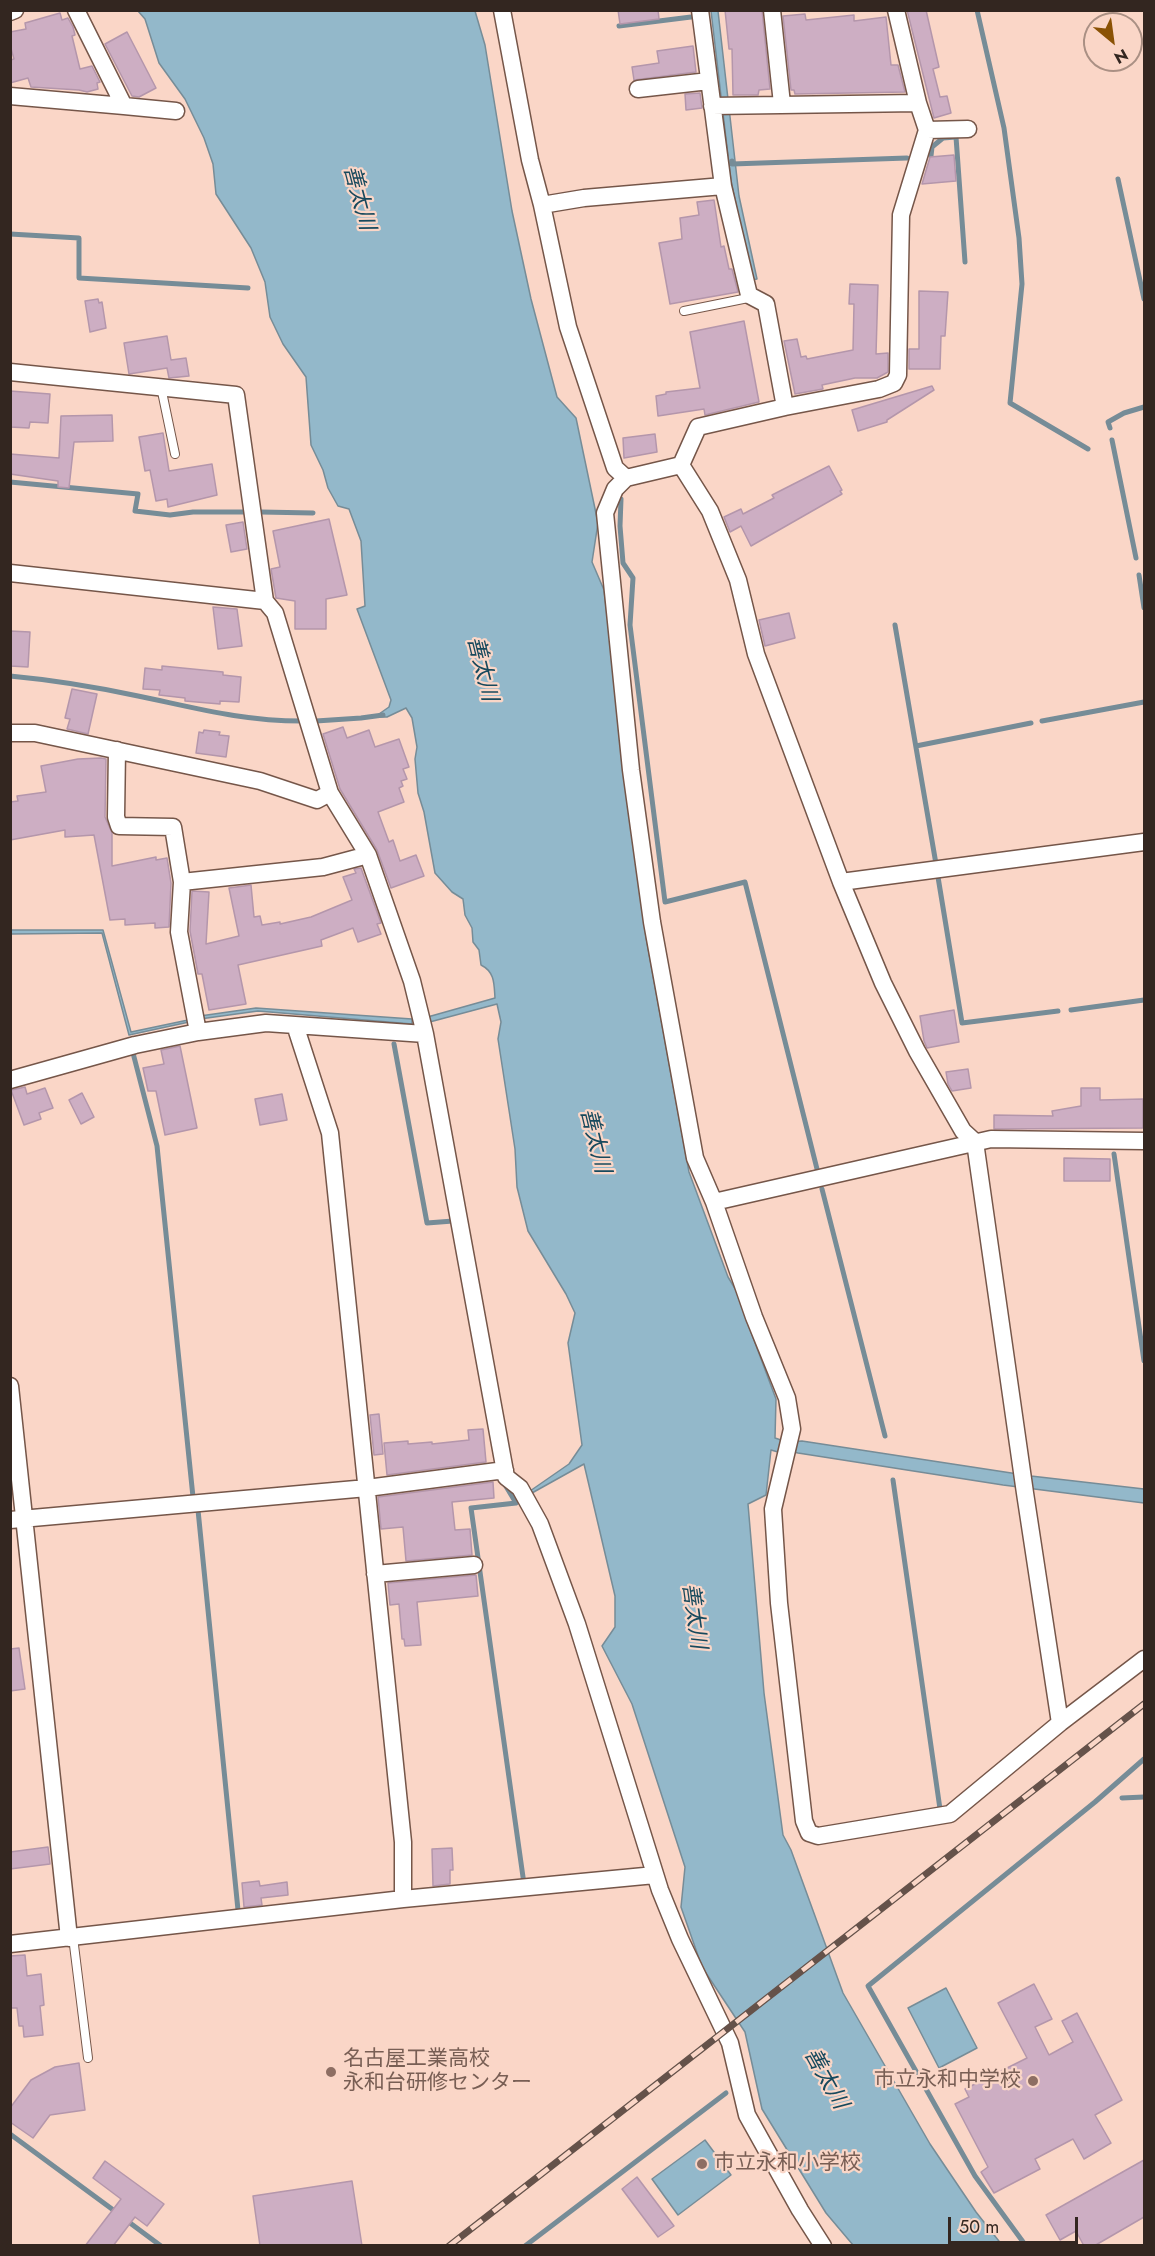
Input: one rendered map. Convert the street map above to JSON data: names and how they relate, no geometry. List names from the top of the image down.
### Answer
{
  "water": ["善太川"],
  "places": ["名古屋工業高校 永和台研修センター", "市立永和中学校", "市立永和小学校"],
  "scale_bar": "50 m",
  "north": "bottom right"
}
